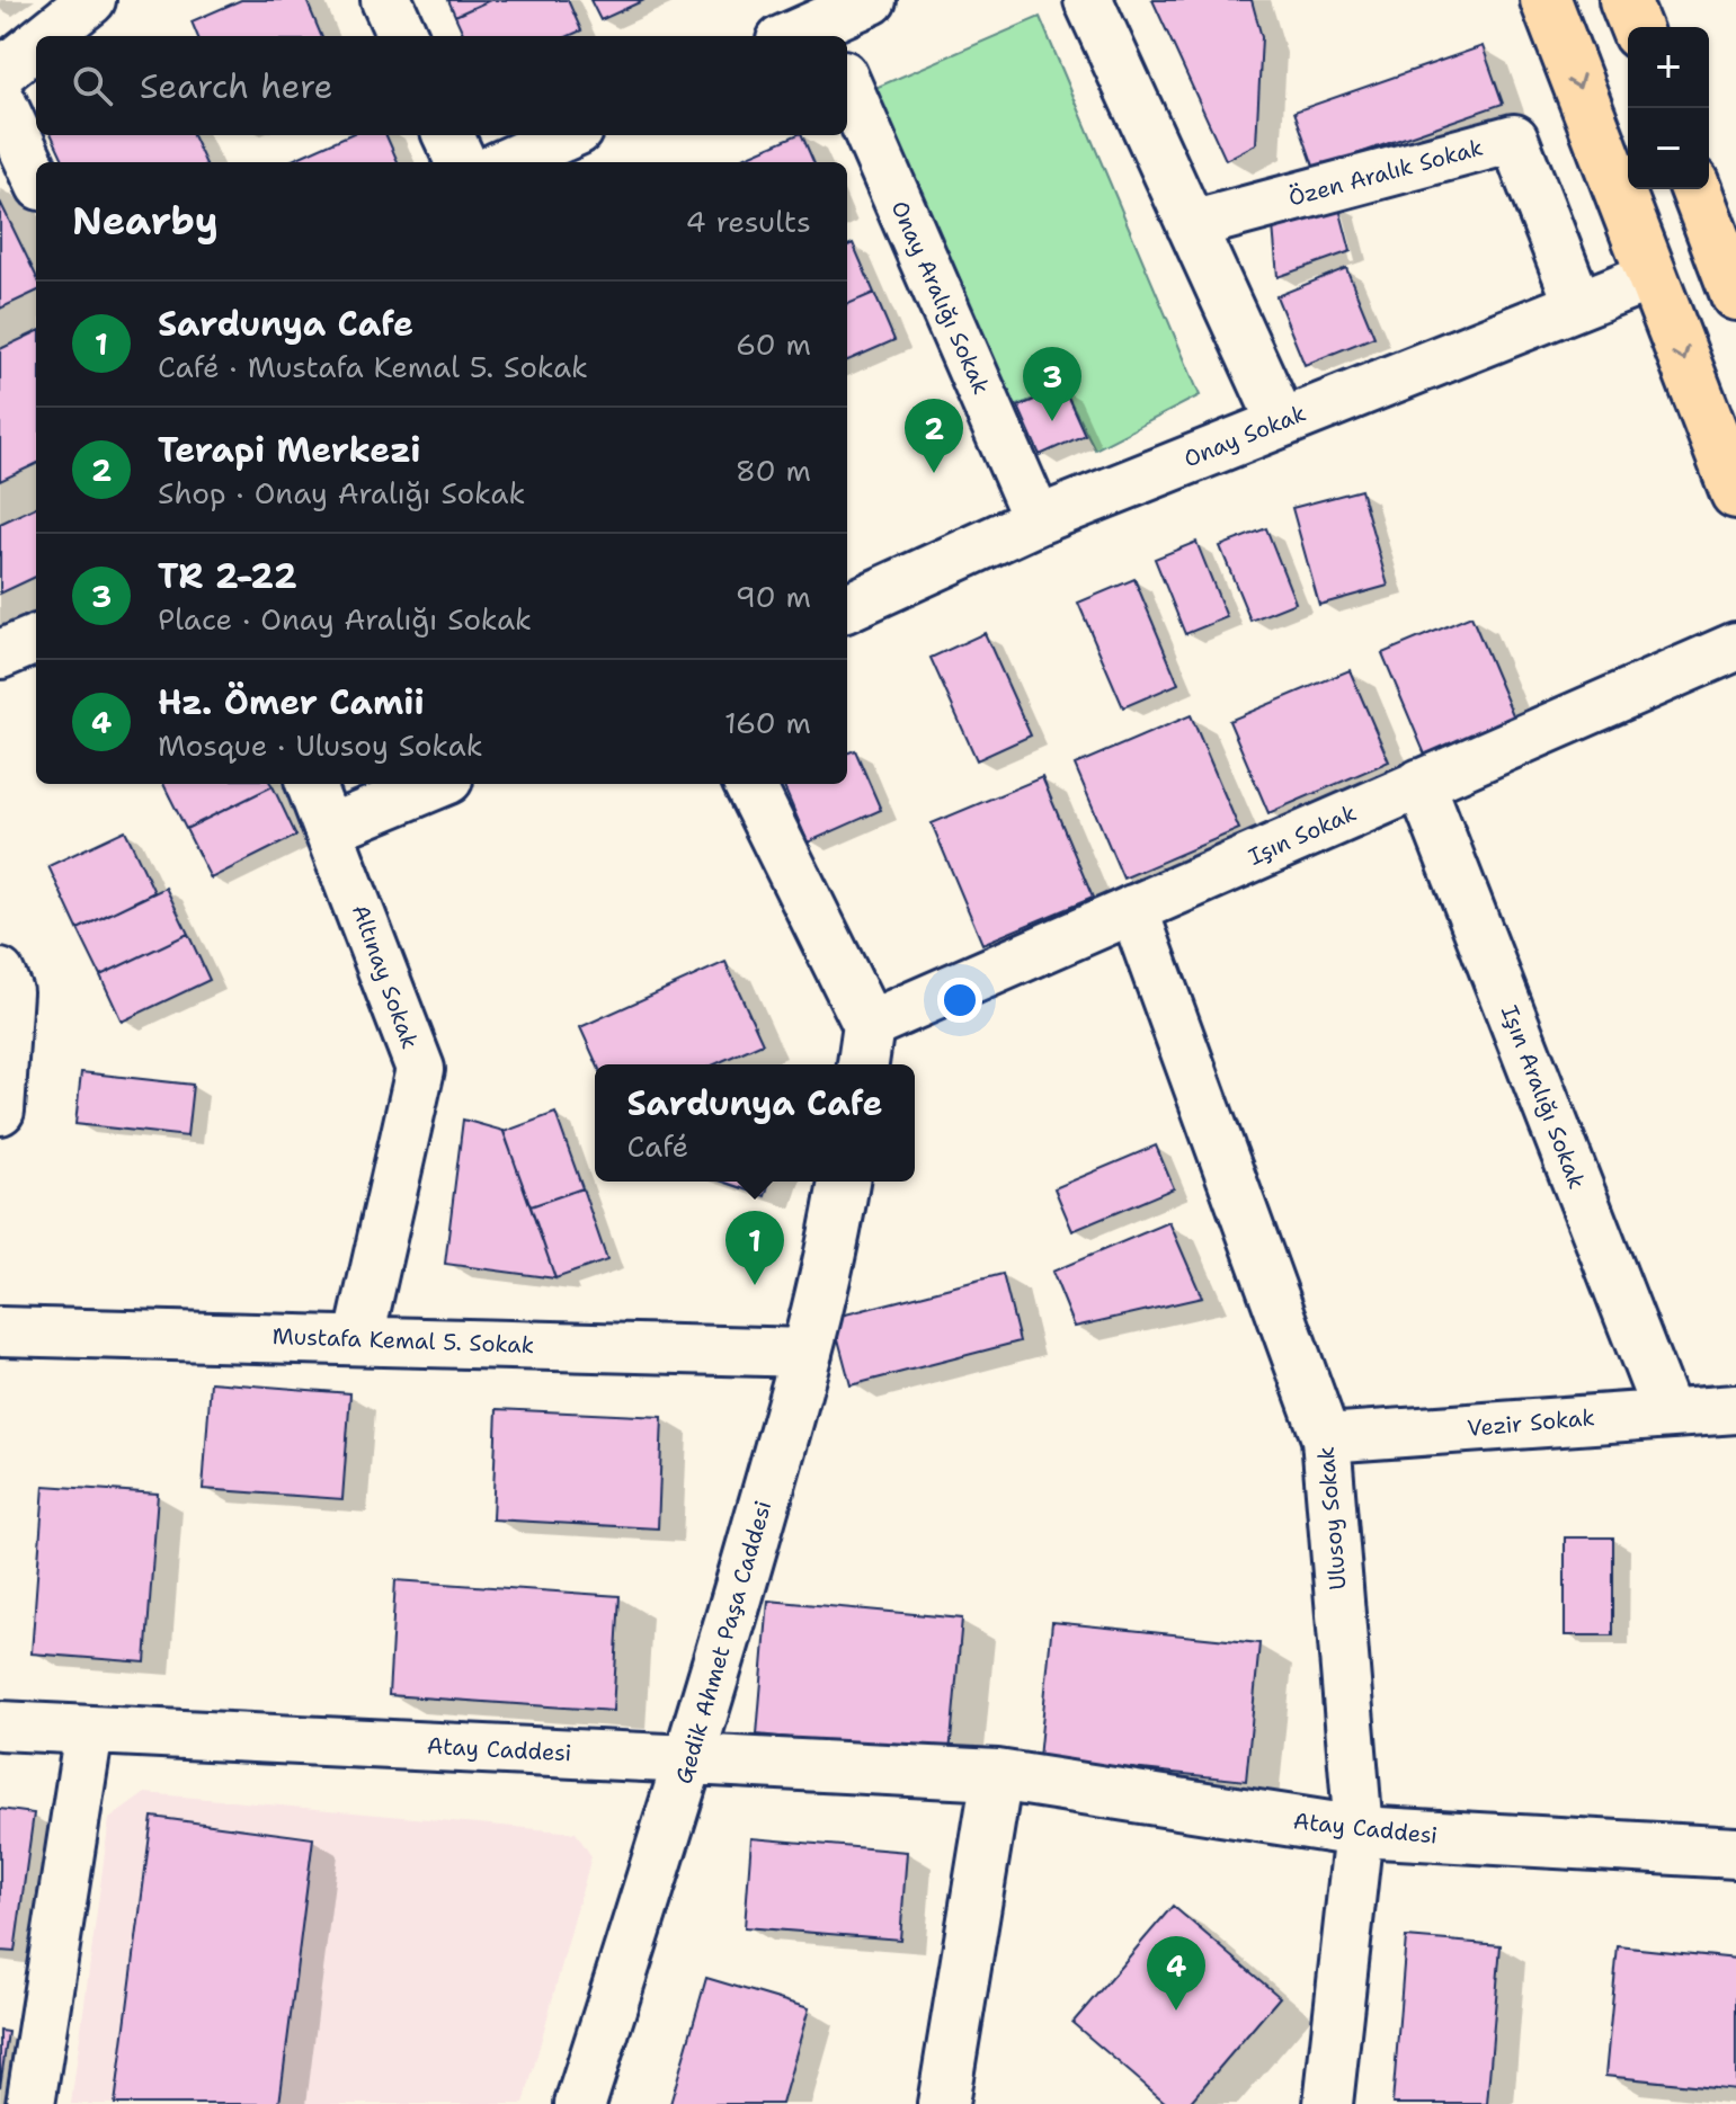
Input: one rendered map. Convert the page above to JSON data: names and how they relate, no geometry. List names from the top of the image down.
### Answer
{
  "streets": {
    "street": [
      "Özen Aralık Sokak",
      "Onay Aralığı Sokak",
      "Onay Sokak",
      "Işın Sokak",
      "Altınay Sokak",
      "Işın Aralığı Sokak",
      "Mustafa Kemal 5. Sokak",
      "Vezir Sokak",
      "Ulusoy Sokak",
      "Gedik Ahmet Paşa Caddesi",
      "Atay Caddesi"
    ]
  },
  "crossings": [
    ["Özen Aralık Sokak", "Onay Sokak"],
    ["Onay Aralığı Sokak", "Onay Sokak"],
    ["Işın Sokak", "Işın Aralığı Sokak"],
    ["Işın Sokak", "Ulusoy Sokak"],
    ["Altınay Sokak", "Mustafa Kemal 5. Sokak"],
    ["Işın Aralığı Sokak", "Vezir Sokak"],
    ["Mustafa Kemal 5. Sokak", "Gedik Ahmet Paşa Caddesi"],
    ["Vezir Sokak", "Ulusoy Sokak"],
    ["Ulusoy Sokak", "Atay Caddesi"],
    ["Gedik Ahmet Paşa Caddesi", "Atay Caddesi"]
  ],
  "page": {
    "map_buttons": ["+", "−"],
    "search": "Search here",
    "heading": ["Nearby", "4 results"],
    "list": [
      {
        "mark": "1",
        "name": "Sardunya Cafe",
        "note": "Café · Mustafa Kemal 5. Sokak",
        "value": "60 m"
      },
      {
        "mark": "2",
        "name": "Terapi Merkezi",
        "note": "Shop · Onay Aralığı Sokak",
        "value": "80 m"
      },
      {
        "mark": "3",
        "name": "TR 2-22",
        "note": "Place · Onay Aralığı Sokak",
        "value": "90 m"
      },
      {
        "mark": "4",
        "name": "Hz. Ömer Camii",
        "note": "Mosque · Ulusoy Sokak",
        "value": "160 m"
      }
    ],
    "pins": [
      "3",
      "2",
      "1",
      "4"
    ],
    "popup": ["Sardunya Cafe", "Café"]
  }
}
